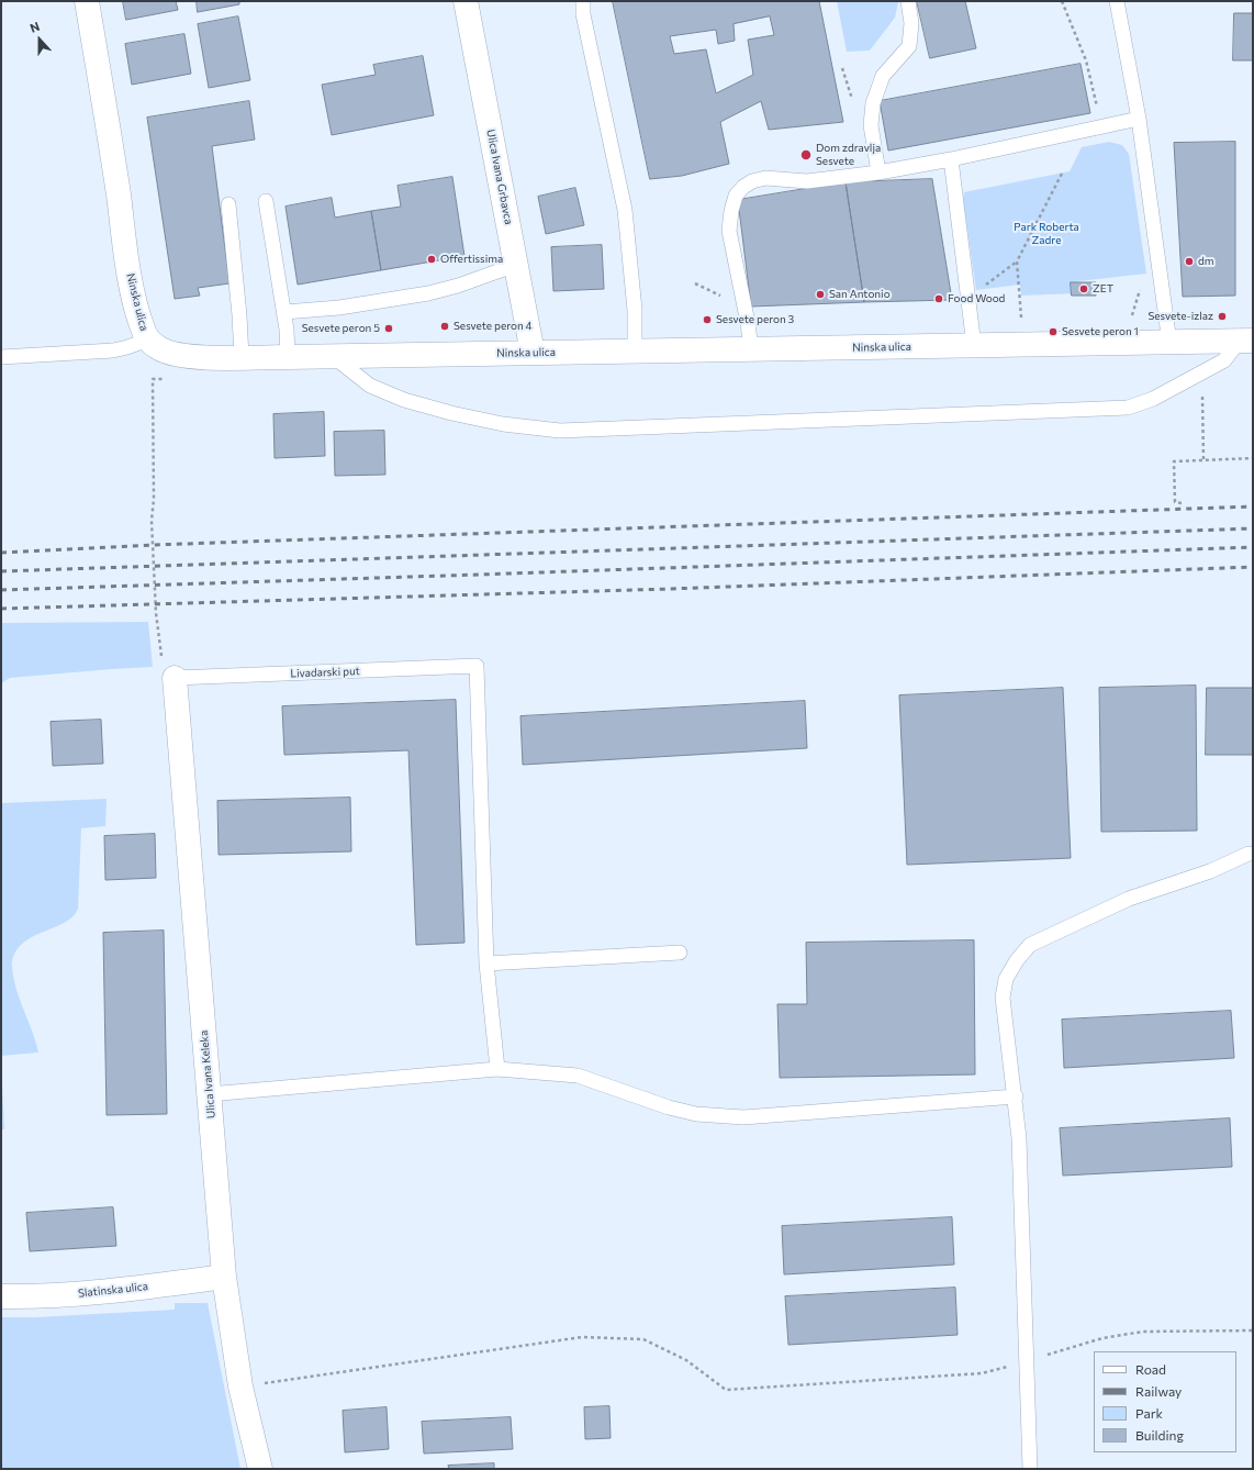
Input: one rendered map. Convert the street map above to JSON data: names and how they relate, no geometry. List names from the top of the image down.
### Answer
{
  "streets": {
    "street": [
      "Ulica Ivana Grbavca",
      "Ninska ulica",
      "Ulica Ivana Keleka",
      "Slatinska ulica"
    ],
    "lane": ["Livadarski put"]
  },
  "crossings": [
    ["Ulica Ivana Grbavca", "Ninska ulica"],
    ["Livadarski put", "Ulica Ivana Keleka"],
    ["Ulica Ivana Keleka", "Slatinska ulica"]
  ],
  "parks": ["Park Roberta Zadre"],
  "places": [
    "Dom zdravlja Sesvete",
    "Offertissima",
    "dm",
    "ZET",
    "San Antonio",
    "Food Wood",
    "Sesvete-izlaz",
    "Sesvete peron 3",
    "Sesvete peron 4",
    "Sesvete peron 5",
    "Sesvete peron 1"
  ],
  "legend": [
    "Road",
    "Railway",
    "Park",
    "Building"
  ],
  "north": "top"
}
